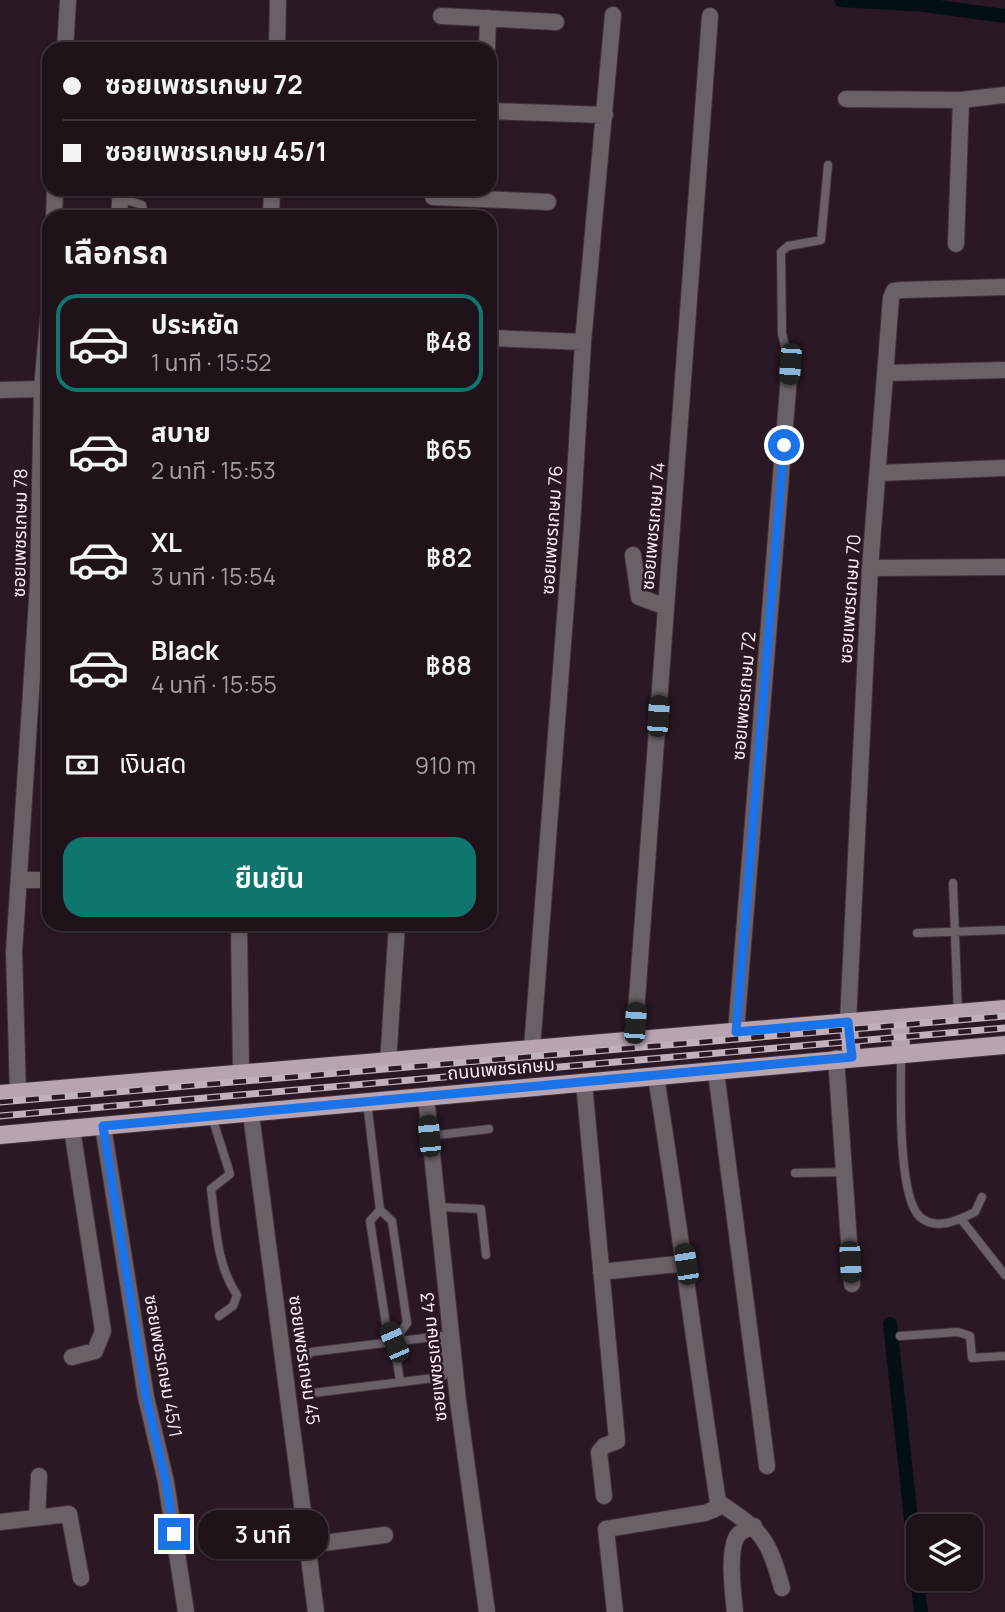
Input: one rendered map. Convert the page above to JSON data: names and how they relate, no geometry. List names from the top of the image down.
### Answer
{
  "streets": {
    "main road": ["ถนนเพชรเกษม"],
    "street": [
      "ซอยเพชรเกษม 74",
      "ซอยเพชรเกษม 76",
      "ซอยเพชรเกษม 78",
      "ซอยเพชรเกษม 70",
      "ซอยเพชรเกษม 72",
      "ซอยเพชรเกษม 43",
      "ซอยเพชรเกษม 45",
      "ซอยเพชรเกษม 45/1"
    ]
  },
  "crossings": [
    ["ซอยเพชรเกษม 74", "ถนนเพชรเกษม"],
    ["ซอยเพชรเกษม 76", "ถนนเพชรเกษม"],
    ["ซอยเพชรเกษม 78", "ถนนเพชรเกษม"],
    ["ซอยเพชรเกษม 70", "ถนนเพชรเกษม"],
    ["ซอยเพชรเกษม 72", "ถนนเพชรเกษม"],
    ["ถนนเพชรเกษม", "ซอยเพชรเกษม 43"],
    ["ถนนเพชรเกษม", "ซอยเพชรเกษม 45"],
    ["ถนนเพชรเกษม", "ซอยเพชรเกษม 45/1"]
  ],
  "page": {
    "banner": ["ซอยเพชรเกษม 72", "ซอยเพชรเกษม 45/1"],
    "heading": "เลือกรถ",
    "list": [
      {
        "name": "ประหยัด",
        "note": "1 นาที · 15:52",
        "value": "฿48"
      },
      {
        "name": "สบาย",
        "note": "2 นาที · 15:53",
        "value": "฿65"
      },
      {
        "name": "XL",
        "note": "3 นาที · 15:54",
        "value": "฿82"
      },
      {
        "name": "Black",
        "note": "4 นาที · 15:55",
        "value": "฿88"
      }
    ],
    "pay": ["เงินสด", "910 m"],
    "buttons": "ยืนยัน",
    "bubble": "3 นาที"
  }
}
